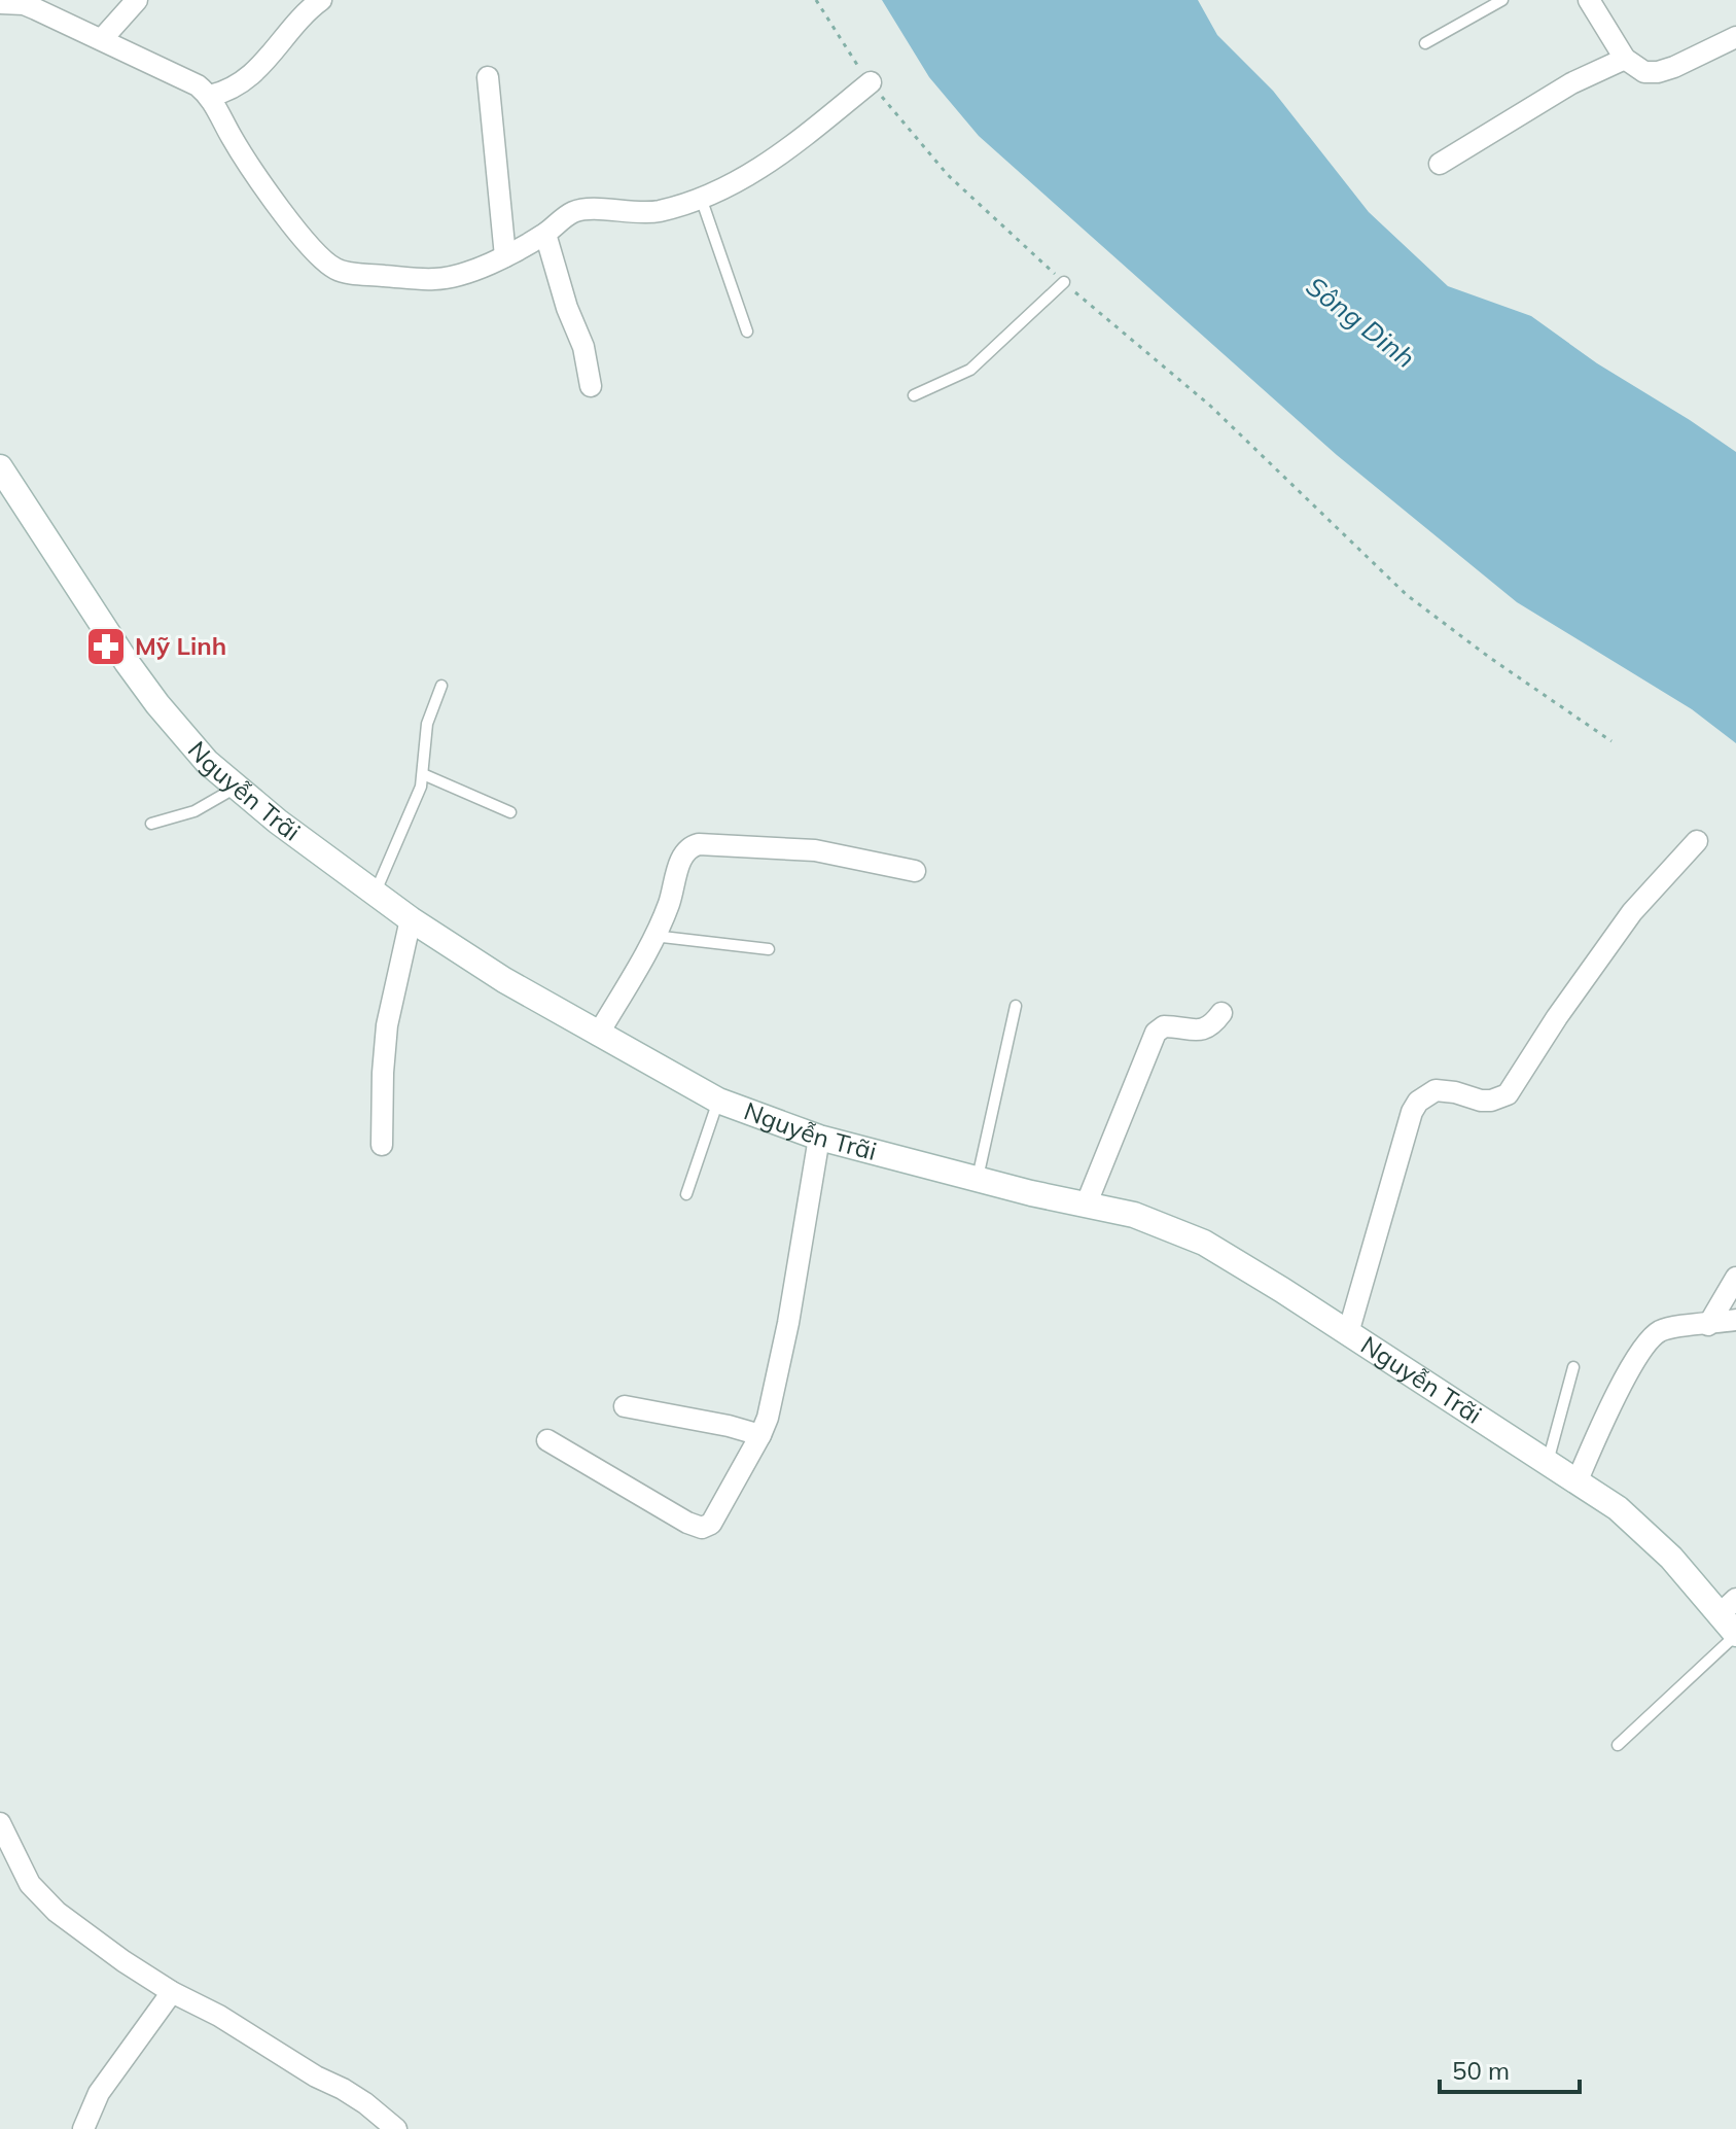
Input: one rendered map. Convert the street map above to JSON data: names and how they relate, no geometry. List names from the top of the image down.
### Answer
{
  "streets": {
    "main road": ["Nguyễn Trãi"]
  },
  "water": ["Sông Dinh"],
  "places": {
    "pharmacy": ["Mỹ Linh"]
  },
  "scale_bar": "50 m"
}
